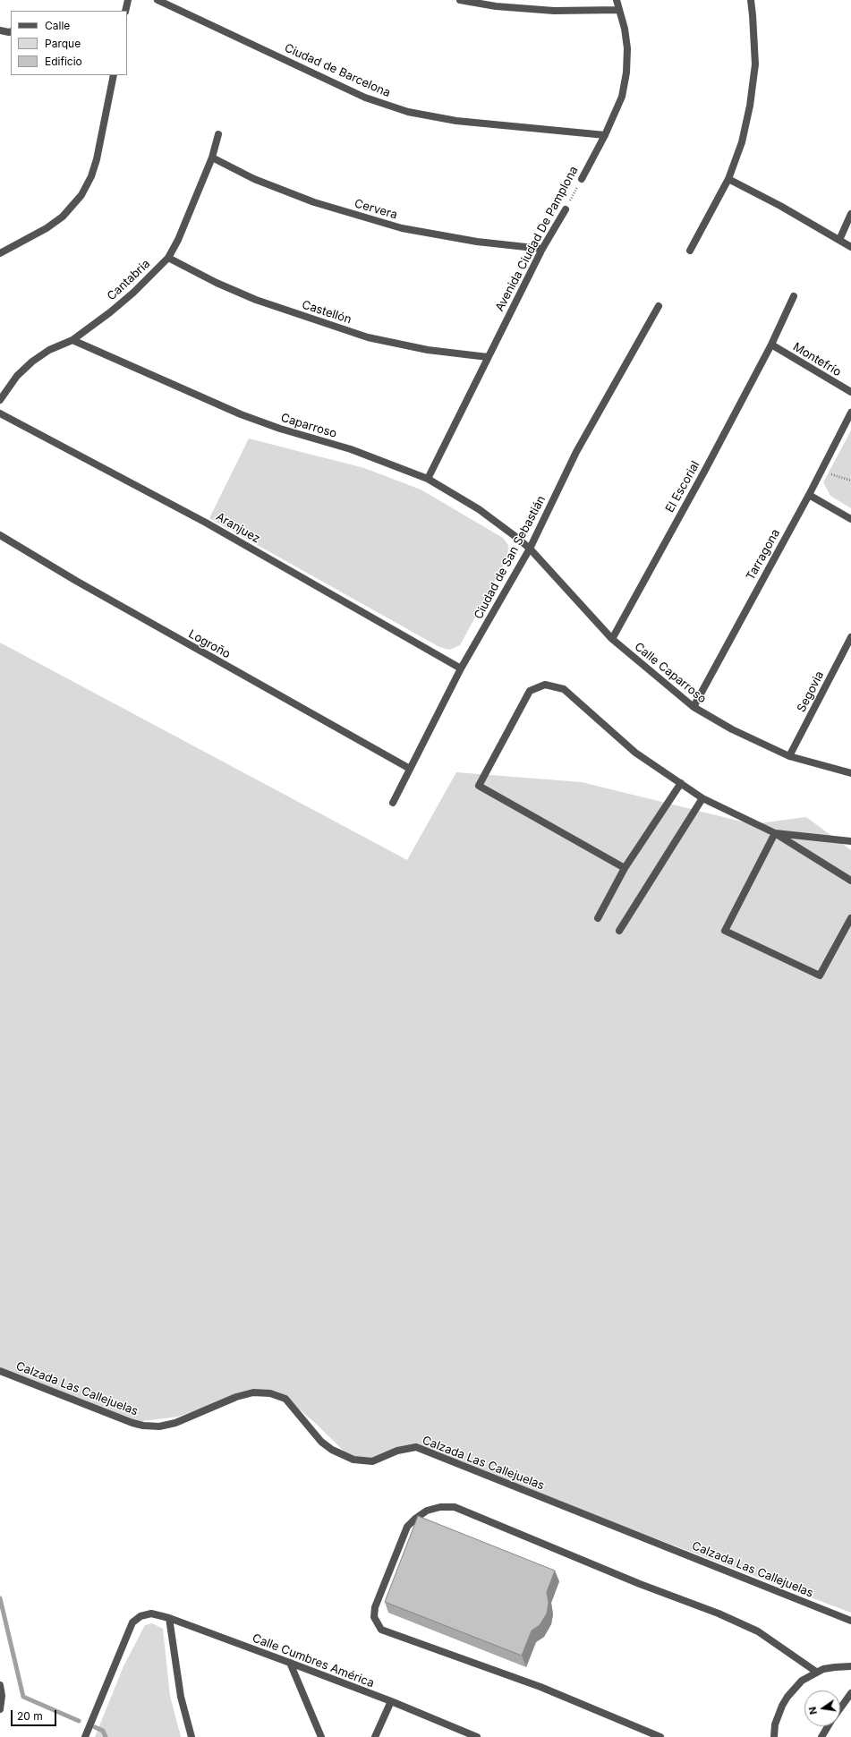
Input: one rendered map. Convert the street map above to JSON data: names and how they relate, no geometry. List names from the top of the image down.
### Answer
{
  "streets": {
    "street": [
      "Ciudad de Barcelona",
      "Cervera",
      "Avenida Ciudad De Pamplona",
      "Cantabria",
      "Castellón",
      "Montefrío",
      "Caparroso",
      "El Escorial",
      "Aranjuez",
      "Tarragona",
      "Ciudad de San Sebastián",
      "Logroño",
      "Calle Caparroso",
      "Segovia",
      "Calzada Las Callejuelas",
      "Calle Cumbres América"
    ]
  },
  "crossings": [
    ["Ciudad de Barcelona", "Avenida Ciudad De Pamplona"],
    ["Cervera", "Avenida Ciudad De Pamplona"],
    ["Cervera", "Cantabria"],
    ["Avenida Ciudad De Pamplona", "Castellón"],
    ["Avenida Ciudad De Pamplona", "Caparroso"],
    ["Cantabria", "Castellón"],
    ["Cantabria", "Caparroso"],
    ["Montefrío", "El Escorial"],
    ["Caparroso", "Ciudad de San Sebastián"],
    ["Caparroso", "Calle Caparroso"],
    ["El Escorial", "Calle Caparroso"],
    ["Aranjuez", "Ciudad de San Sebastián"],
    ["Tarragona", "Calle Caparroso"],
    ["Ciudad de San Sebastián", "Logroño"],
    ["Ciudad de San Sebastián", "Calle Caparroso"],
    ["Calle Caparroso", "Segovia"]
  ],
  "legend": ["Calle", "Parque", "Edificio"],
  "scale_bar": "20 m",
  "north": "left"
}
